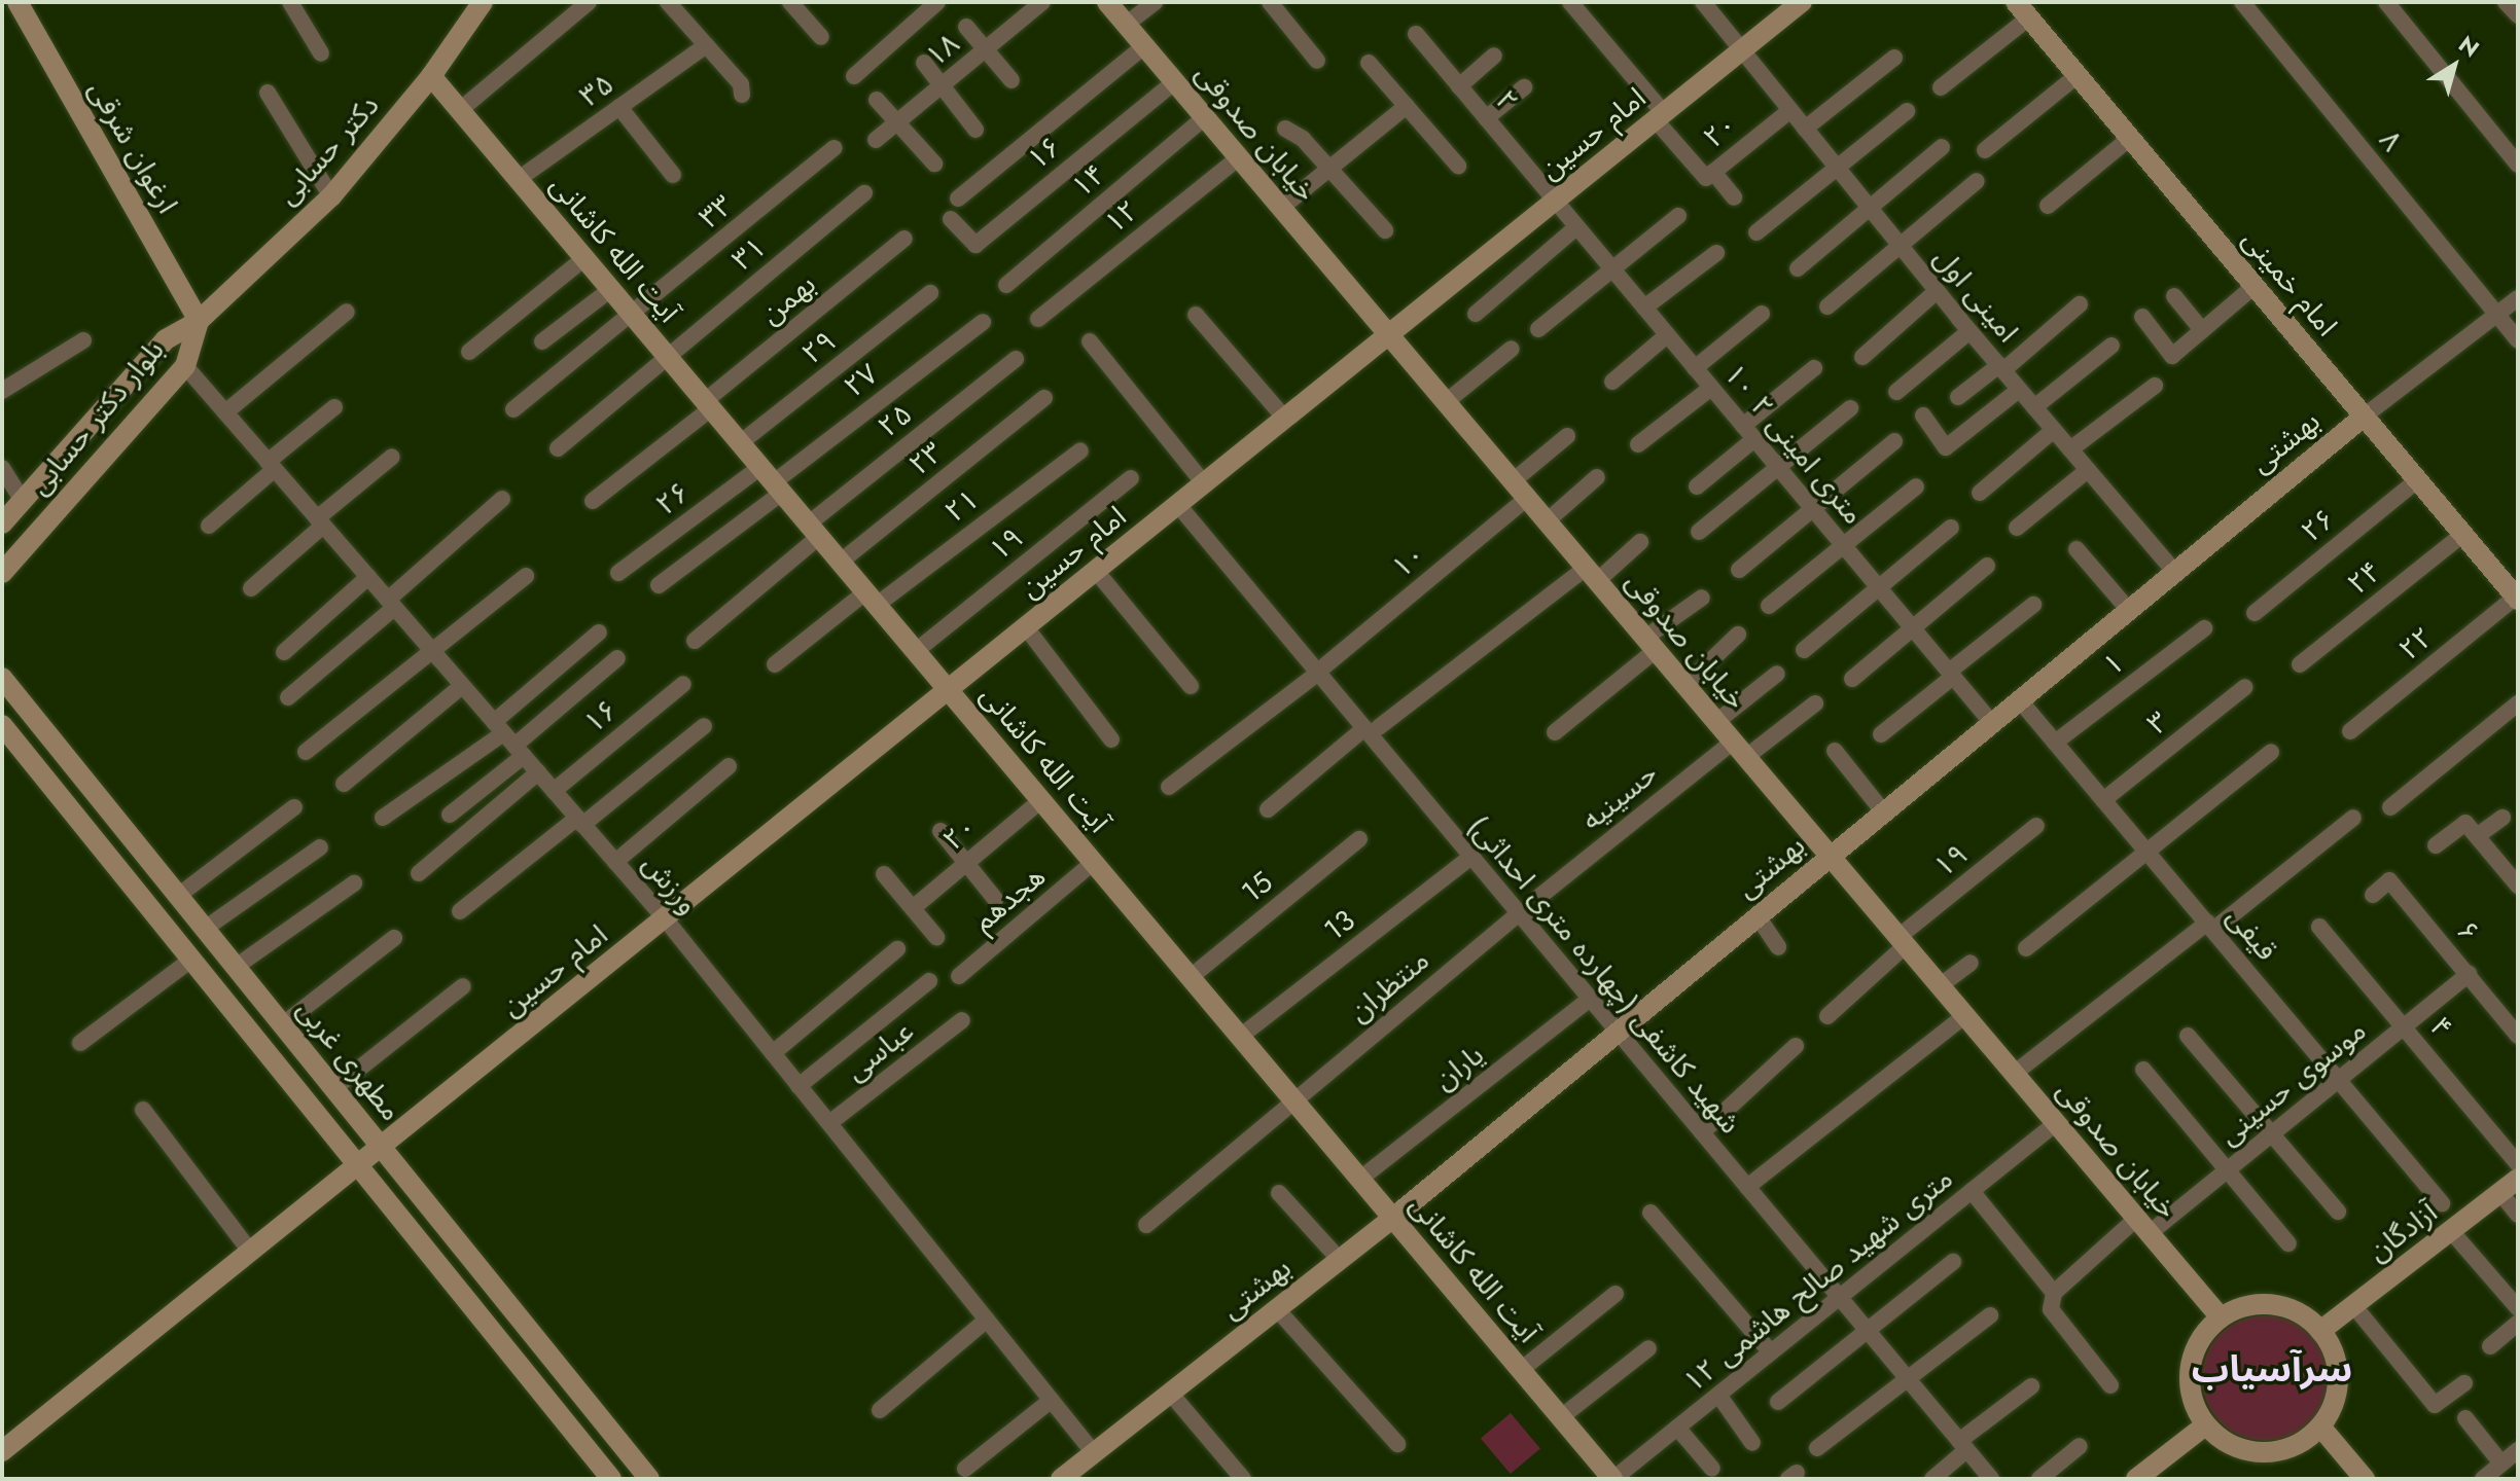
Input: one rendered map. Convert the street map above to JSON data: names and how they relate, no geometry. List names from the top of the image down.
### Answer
{
  "streets": {
    "street": [
      "۱۸",
      "۳۵",
      "۲",
      "۲۰",
      "خیابان صدوقی",
      "امام حسین",
      "۸",
      "ارغوان شرقی",
      "دکتر حسابی",
      "۱۶",
      "۱۴",
      "۳۳",
      "۱۲",
      "آیت الله کاشانی",
      "۳۱",
      "امام خمینی",
      "امینی اول",
      "بهمن",
      "۲۹",
      "۲۷",
      "بلوار دکتر حسابی",
      "۲۵",
      "بهشتی",
      "۱۰ متری امینی ۲",
      "۲۳",
      "۲۶",
      "۲۱",
      "۱۹",
      "۱۰",
      "۲۴",
      "۲۲",
      "۱",
      "۳",
      "حسینیه",
      "ورزش",
      "15",
      "هجدهم",
      "13",
      "۶",
      "قیفی",
      "شهید کاشفی (چهارده متری احداثی)",
      "منتظران",
      "۴",
      "عباسی",
      "مطهری غربی",
      "یاران",
      "موسوی حسینی",
      "آزادگان",
      "۱۲ متری شهید صالح هاشمی"
    ]
  },
  "crossings": [
    ["۳۵", "آیت الله کاشانی"],
    ["۲", "امام حسین"],
    ["۲", "۱۰ متری امینی ۲"],
    ["۲۰", "امام حسین"],
    ["۲۰", "آیت الله کاشانی"],
    ["۲۰", "امینی اول"],
    ["خیابان صدوقی", "امام حسین"],
    ["خیابان صدوقی", "۱۶"],
    ["خیابان صدوقی", "۱۴"],
    ["خیابان صدوقی", "۱۲"],
    ["خیابان صدوقی", "بهشتی"],
    ["خیابان صدوقی", "۱۹"],
    ["خیابان صدوقی", "۱۰"],
    ["خیابان صدوقی", "حسینیه"],
    ["خیابان صدوقی", "موسوی حسینی"],
    ["خیابان صدوقی", "آزادگان"],
    ["خیابان صدوقی", "۱۲ متری شهید صالح هاشمی"],
    ["امام حسین", "آیت الله کاشانی"],
    ["امام حسین", "امینی اول"],
    ["امام حسین", "۱۰ متری امینی ۲"],
    ["امام حسین", "ورزش"],
    ["امام حسین", "شهید کاشفی (چهارده متری احداثی)"],
    ["امام حسین", "مطهری غربی"],
    ["۸", "بهشتی"],
    ["ارغوان شرقی", "دکتر حسابی"],
    ["ارغوان شرقی", "بلوار دکتر حسابی"],
    ["دکتر حسابی", "آیت الله کاشانی"],
    ["دکتر حسابی", "بلوار دکتر حسابی"],
    ["۱۶", "ورزش"],
    ["۳۳", "آیت الله کاشانی"],
    ["آیت الله کاشانی", "۳۱"],
    ["آیت الله کاشانی", "بهمن"],
    ["آیت الله کاشانی", "۲۹"],
    ["آیت الله کاشانی", "۲۷"],
    ["آیت الله کاشانی", "۲۵"],
    ["آیت الله کاشانی", "بهشتی"],
    ["آیت الله کاشانی", "۲۳"],
    ["آیت الله کاشانی", "۲۶"],
    ["آیت الله کاشانی", "۲۱"],
    ["آیت الله کاشانی", "۱۹"],
    ["آیت الله کاشانی", "15"],
    ["آیت الله کاشانی", "هجدهم"],
    ["آیت الله کاشانی", "13"],
    ["آیت الله کاشانی", "منتظران"],
    ["آیت الله کاشانی", "یاران"],
    ["آیت الله کاشانی", "۱۲ متری شهید صالح هاشمی"],
    ["امام خمینی", "بهشتی"],
    ["امام خمینی", "۲۶"],
    ["امام خمینی", "۲۴"],
    ["امام خمینی", "۲۲"],
    ["امینی اول", "بهشتی"],
    ["۲۷", "۲۶"],
    ["بلوار دکتر حسابی", "ورزش"],
    ["بهشتی", "۱۰ متری امینی ۲"],
    ["بهشتی", "ورزش"],
    ["بهشتی", "قیفی"],
    ["بهشتی", "شهید کاشفی (چهارده متری احداثی)"],
    ["۱۰", "شهید کاشفی (چهارده متری احداثی)"],
    ["۱", "قیفی"],
    ["۳", "قیفی"],
    ["ورزش", "عباسی"],
    ["13", "شهید کاشفی (چهارده متری احداثی)"],
    ["۶", "موسوی حسینی"],
    ["قیفی", "موسوی حسینی"],
    ["شهید کاشفی (چهارده متری احداثی)", "منتظران"],
    ["شهید کاشفی (چهارده متری احداثی)", "یاران"],
    ["شهید کاشفی (چهارده متری احداثی)", "۱۲ متری شهید صالح هاشمی"],
    ["۴", "موسوی حسینی"]
  ],
  "districts": ["سرآسیاب"],
  "north": "top right"
}
